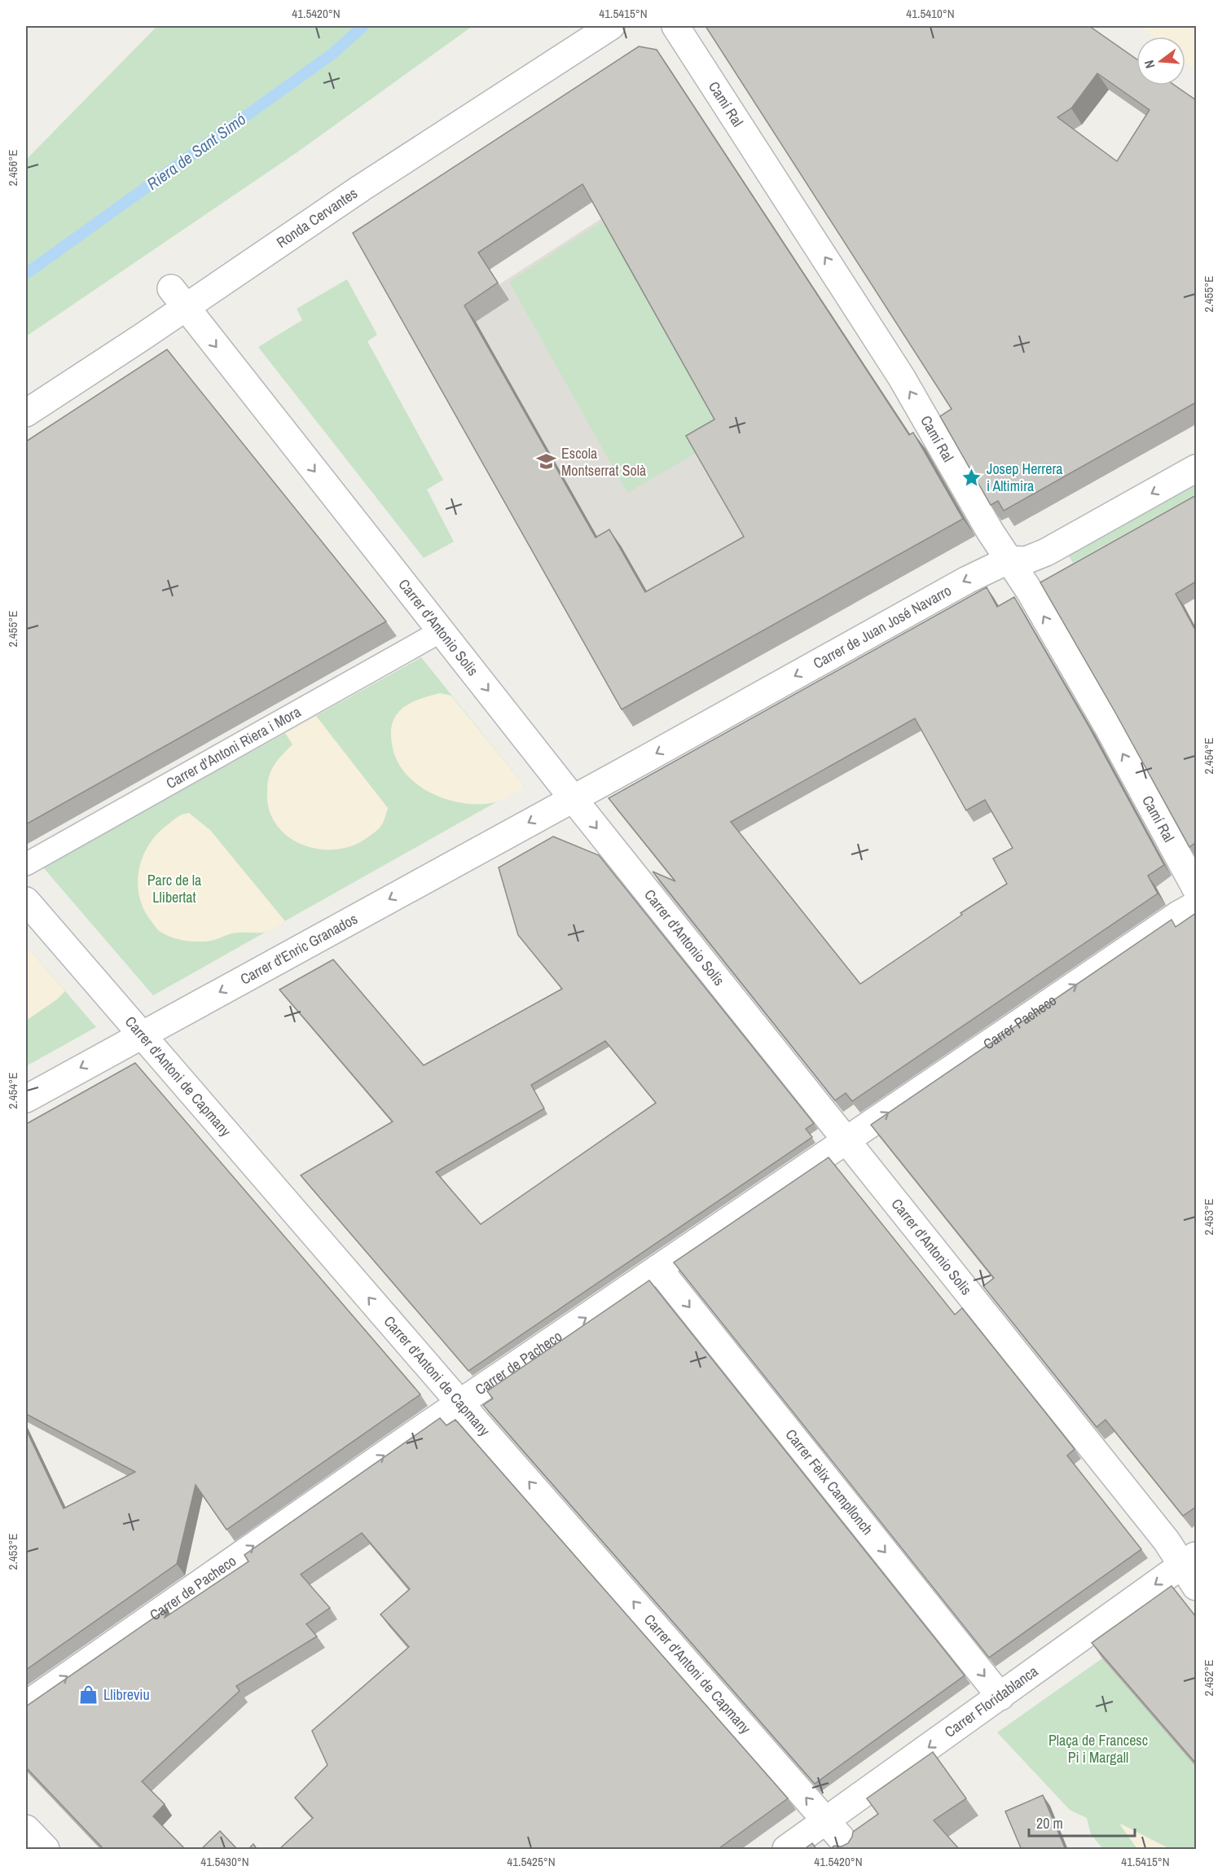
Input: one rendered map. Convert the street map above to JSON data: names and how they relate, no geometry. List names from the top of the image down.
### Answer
{
  "streets": {
    "street": [
      "Camí Ral",
      "Ronda Cervantes",
      "Carrer de Juan José Navarro",
      "Carrer d'Antonio Solis",
      "Carrer d'Antoni Riera i Mora",
      "Carrer d'Enric Granados",
      "Carrer Pacheco",
      "Carrer d'Antoni de Capmany",
      "Carrer de Pacheco",
      "Carrer Fèlix Campllonch",
      "Carrer Floridablanca"
    ]
  },
  "crossings": [
    ["Camí Ral", "Carrer de Juan José Navarro"],
    ["Ronda Cervantes", "Carrer d'Antonio Solis"],
    ["Carrer de Juan José Navarro", "Carrer d'Antonio Solis"],
    ["Carrer de Juan José Navarro", "Carrer d'Enric Granados"],
    ["Carrer d'Antonio Solis", "Carrer d'Antoni Riera i Mora"],
    ["Carrer d'Antonio Solis", "Carrer d'Enric Granados"],
    ["Carrer d'Antonio Solis", "Carrer Pacheco"],
    ["Carrer d'Antonio Solis", "Carrer de Pacheco"],
    ["Carrer d'Antonio Solis", "Carrer Floridablanca"],
    ["Carrer d'Enric Granados", "Carrer d'Antoni de Capmany"],
    ["Carrer Pacheco", "Carrer de Pacheco"],
    ["Carrer d'Antoni de Capmany", "Carrer de Pacheco"],
    ["Carrer d'Antoni de Capmany", "Carrer Floridablanca"],
    ["Carrer de Pacheco", "Carrer Fèlix Campllonch"],
    ["Carrer Fèlix Campllonch", "Carrer Floridablanca"]
  ],
  "one_way": [
    "Camí Ral",
    "Carrer de Juan José Navarro",
    "Carrer d'Antonio Solis",
    "Carrer d'Enric Granados",
    "Carrer Pacheco",
    "Carrer d'Antoni de Capmany",
    "Carrer de Pacheco",
    "Carrer Fèlix Campllonch",
    "Carrer Floridablanca"
  ],
  "water": ["Riera de Sant Simó"],
  "parks": ["Parc de la Llibertat", "Plaça de Francesc Pi i Margall"],
  "places": {
    "school or university": ["Escola Montserrat Solà"],
    "place": ["Josep Herrera i Altimira"],
    "shop": ["Llibreviu"]
  },
  "scale_bar": "20 m",
  "north": "left",
  "coordinates": [
    "41.5420°N",
    "41.5415°N",
    "41.5410°N",
    "2.456°E",
    "2.455°E",
    "2.454°E",
    "2.453°E",
    "2.452°E",
    "41.5430°N",
    "41.5425°N"
  ]
}
